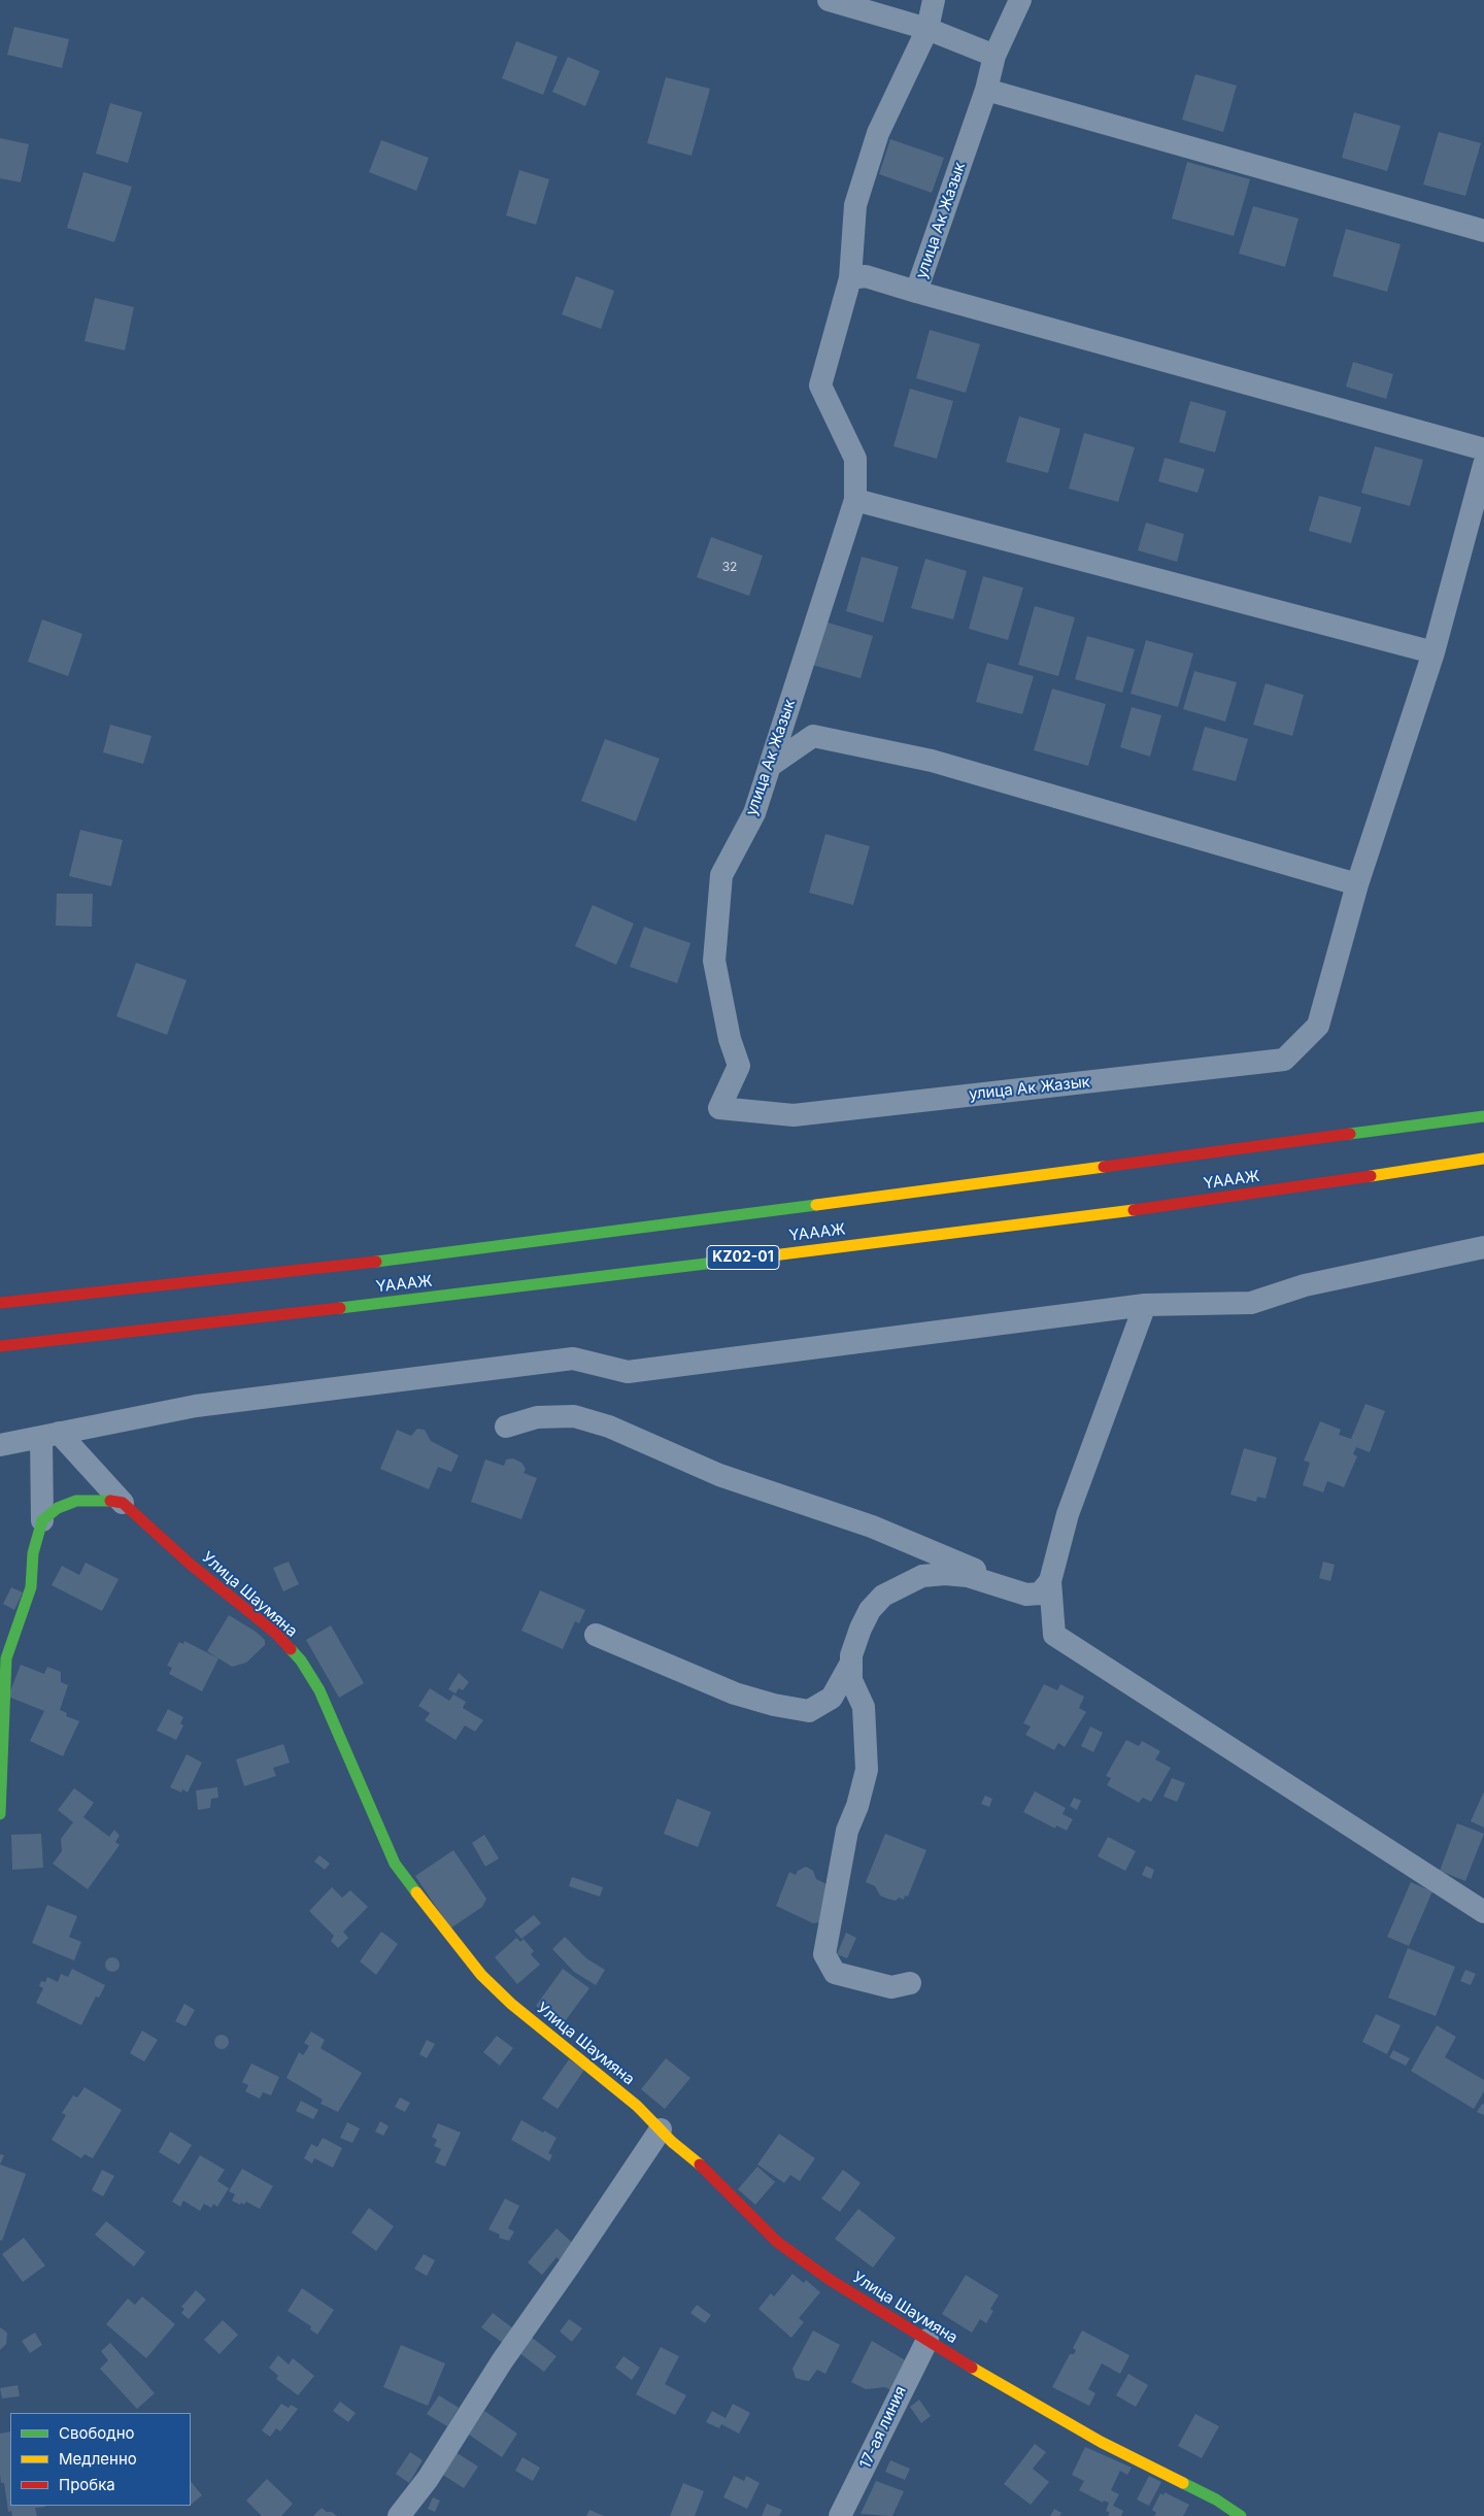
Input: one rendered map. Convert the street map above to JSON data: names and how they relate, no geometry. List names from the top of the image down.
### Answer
{
  "streets": {
    "main road": ["ҮАААЖ", "KZ02-01", "Улица Шаумяна"],
    "street": ["улица Ак Жазык", "17-ая линия"]
  },
  "crossings": [
    ["Улица Шаумяна", "17-ая линия"]
  ],
  "house_numbers": ["32"],
  "legend": ["Свободно", "Медленно", "Пробка"]
}
